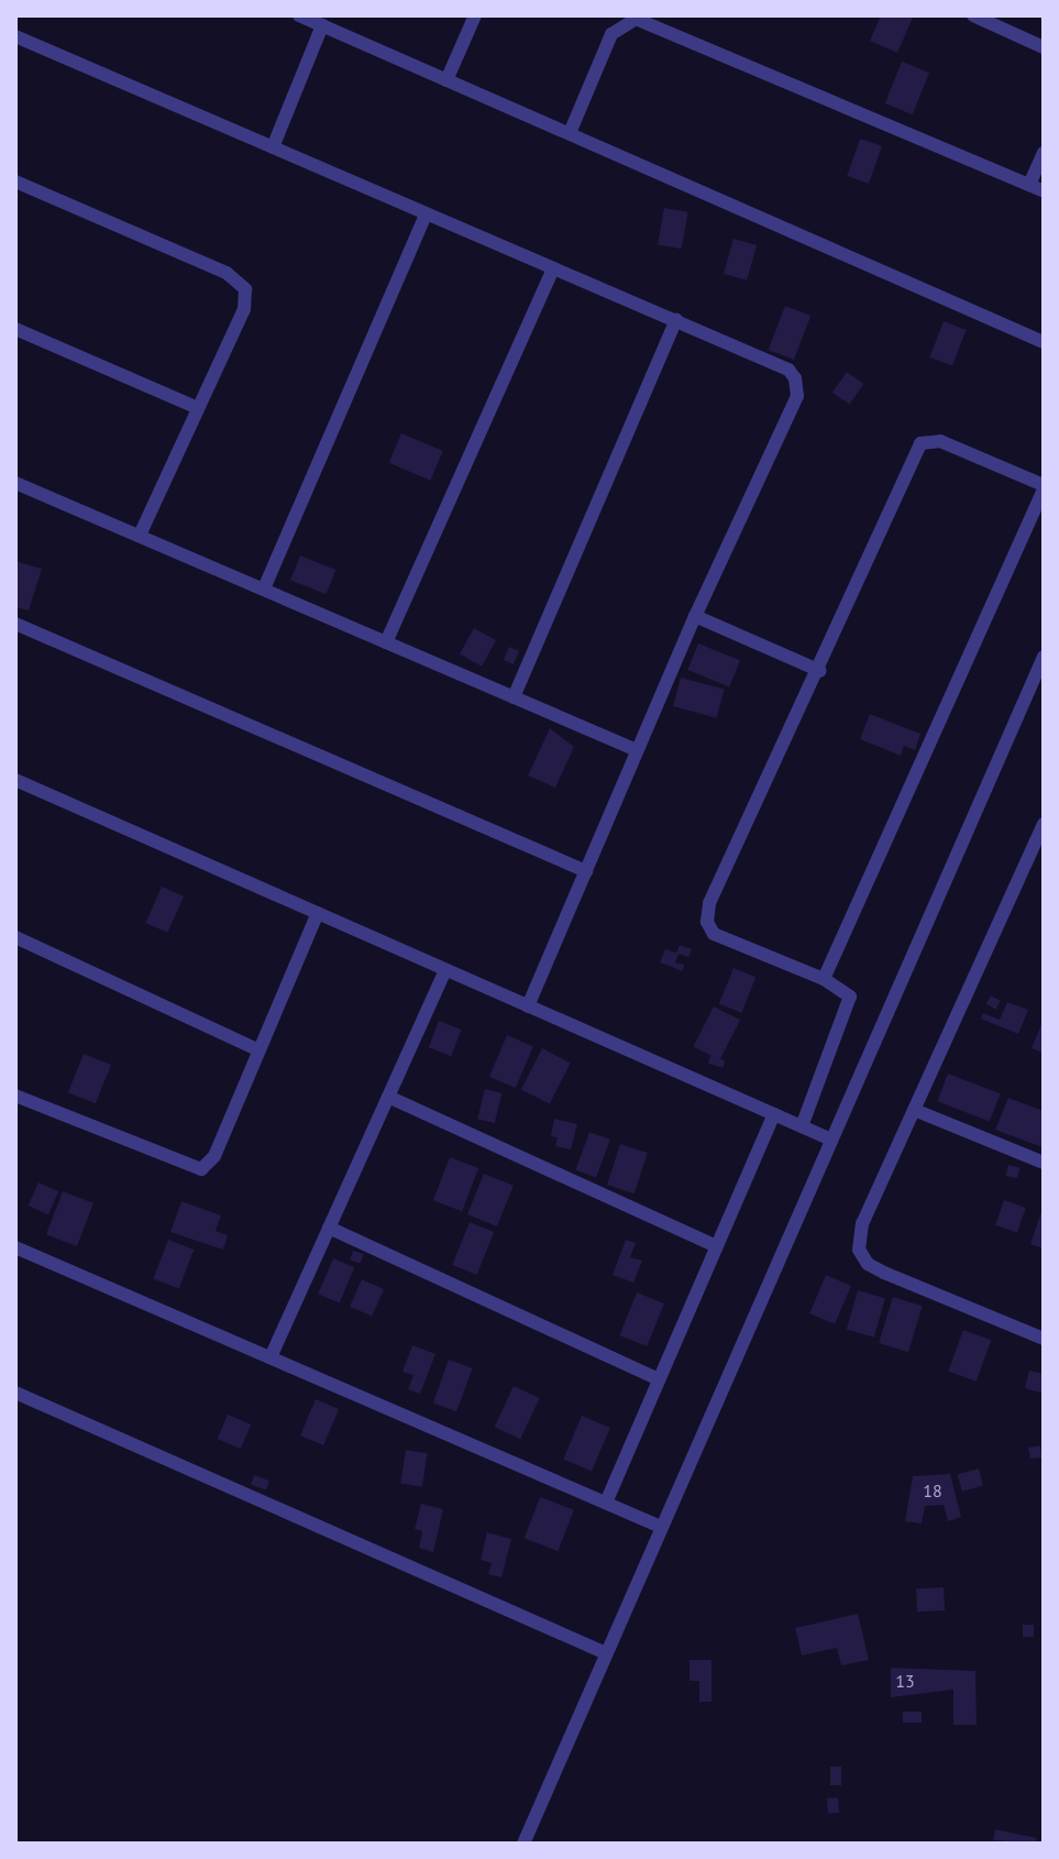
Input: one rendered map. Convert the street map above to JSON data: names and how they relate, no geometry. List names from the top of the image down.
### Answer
{
  "house_numbers": ["18", "13"]
}
